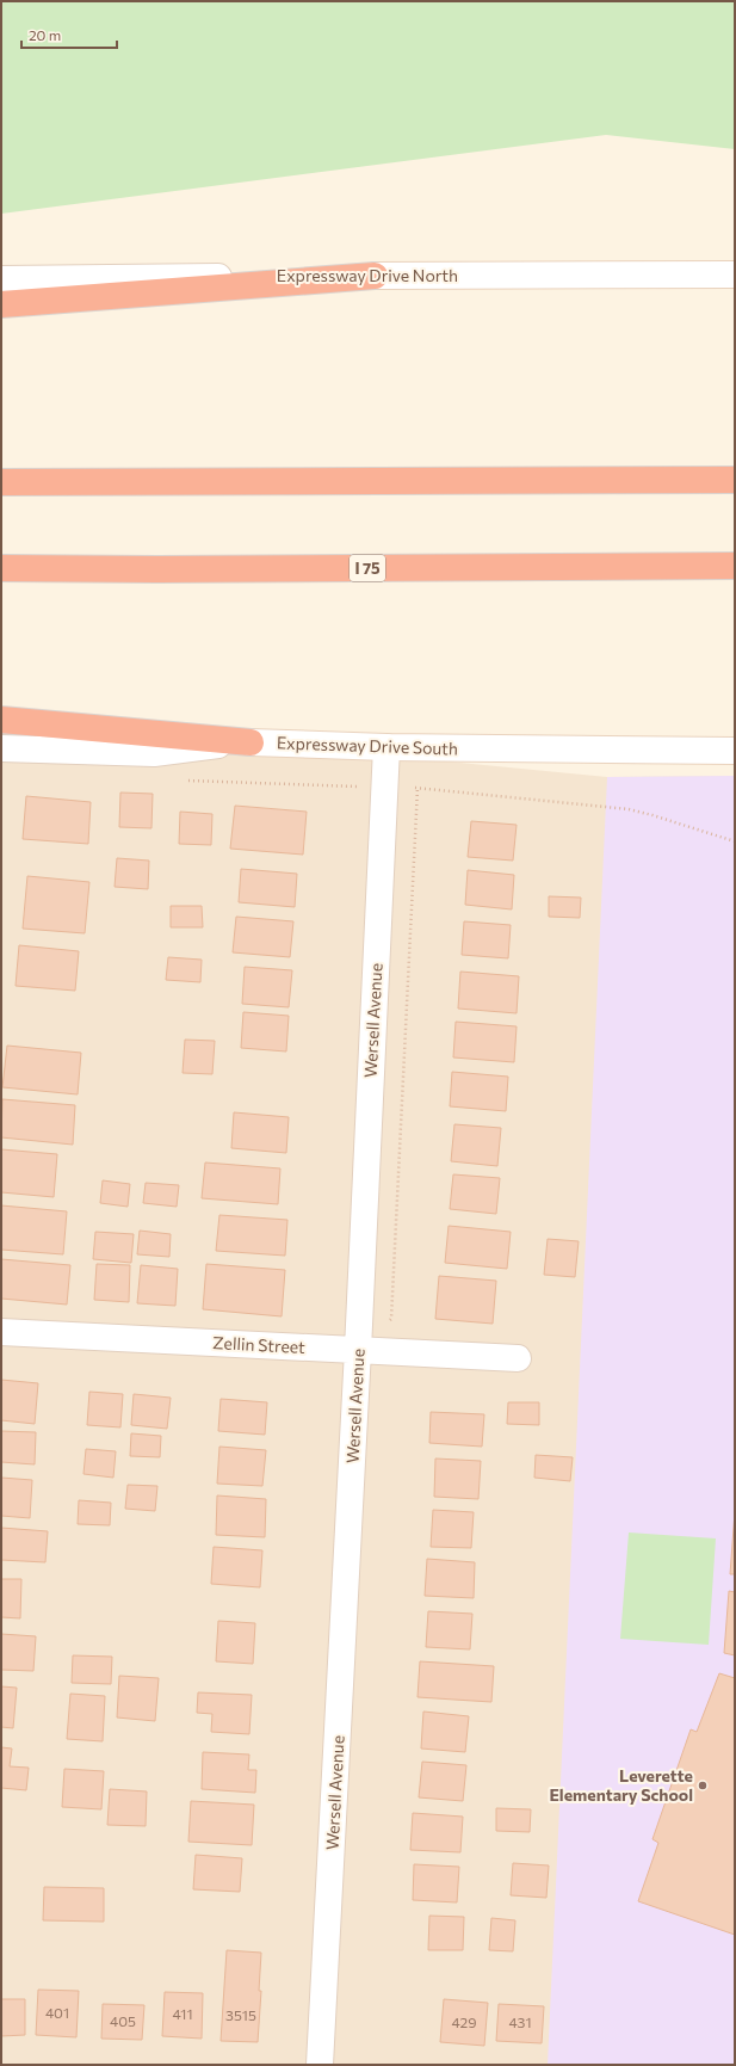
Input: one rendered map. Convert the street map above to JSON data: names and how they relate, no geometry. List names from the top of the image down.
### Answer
{
  "streets": {
    "highway": ["I 75"],
    "street": [
      "Expressway Drive North",
      "Expressway Drive South",
      "Wersell Avenue",
      "Zellin Street"
    ]
  },
  "crossings": [
    ["Expressway Drive South", "Wersell Avenue"],
    ["Wersell Avenue", "Zellin Street"]
  ],
  "places": ["Leverette Elementary School"],
  "house_numbers": [
    "401",
    "411",
    "3515",
    "405",
    "429",
    "431"
  ],
  "scale_bar": "20 m"
}
